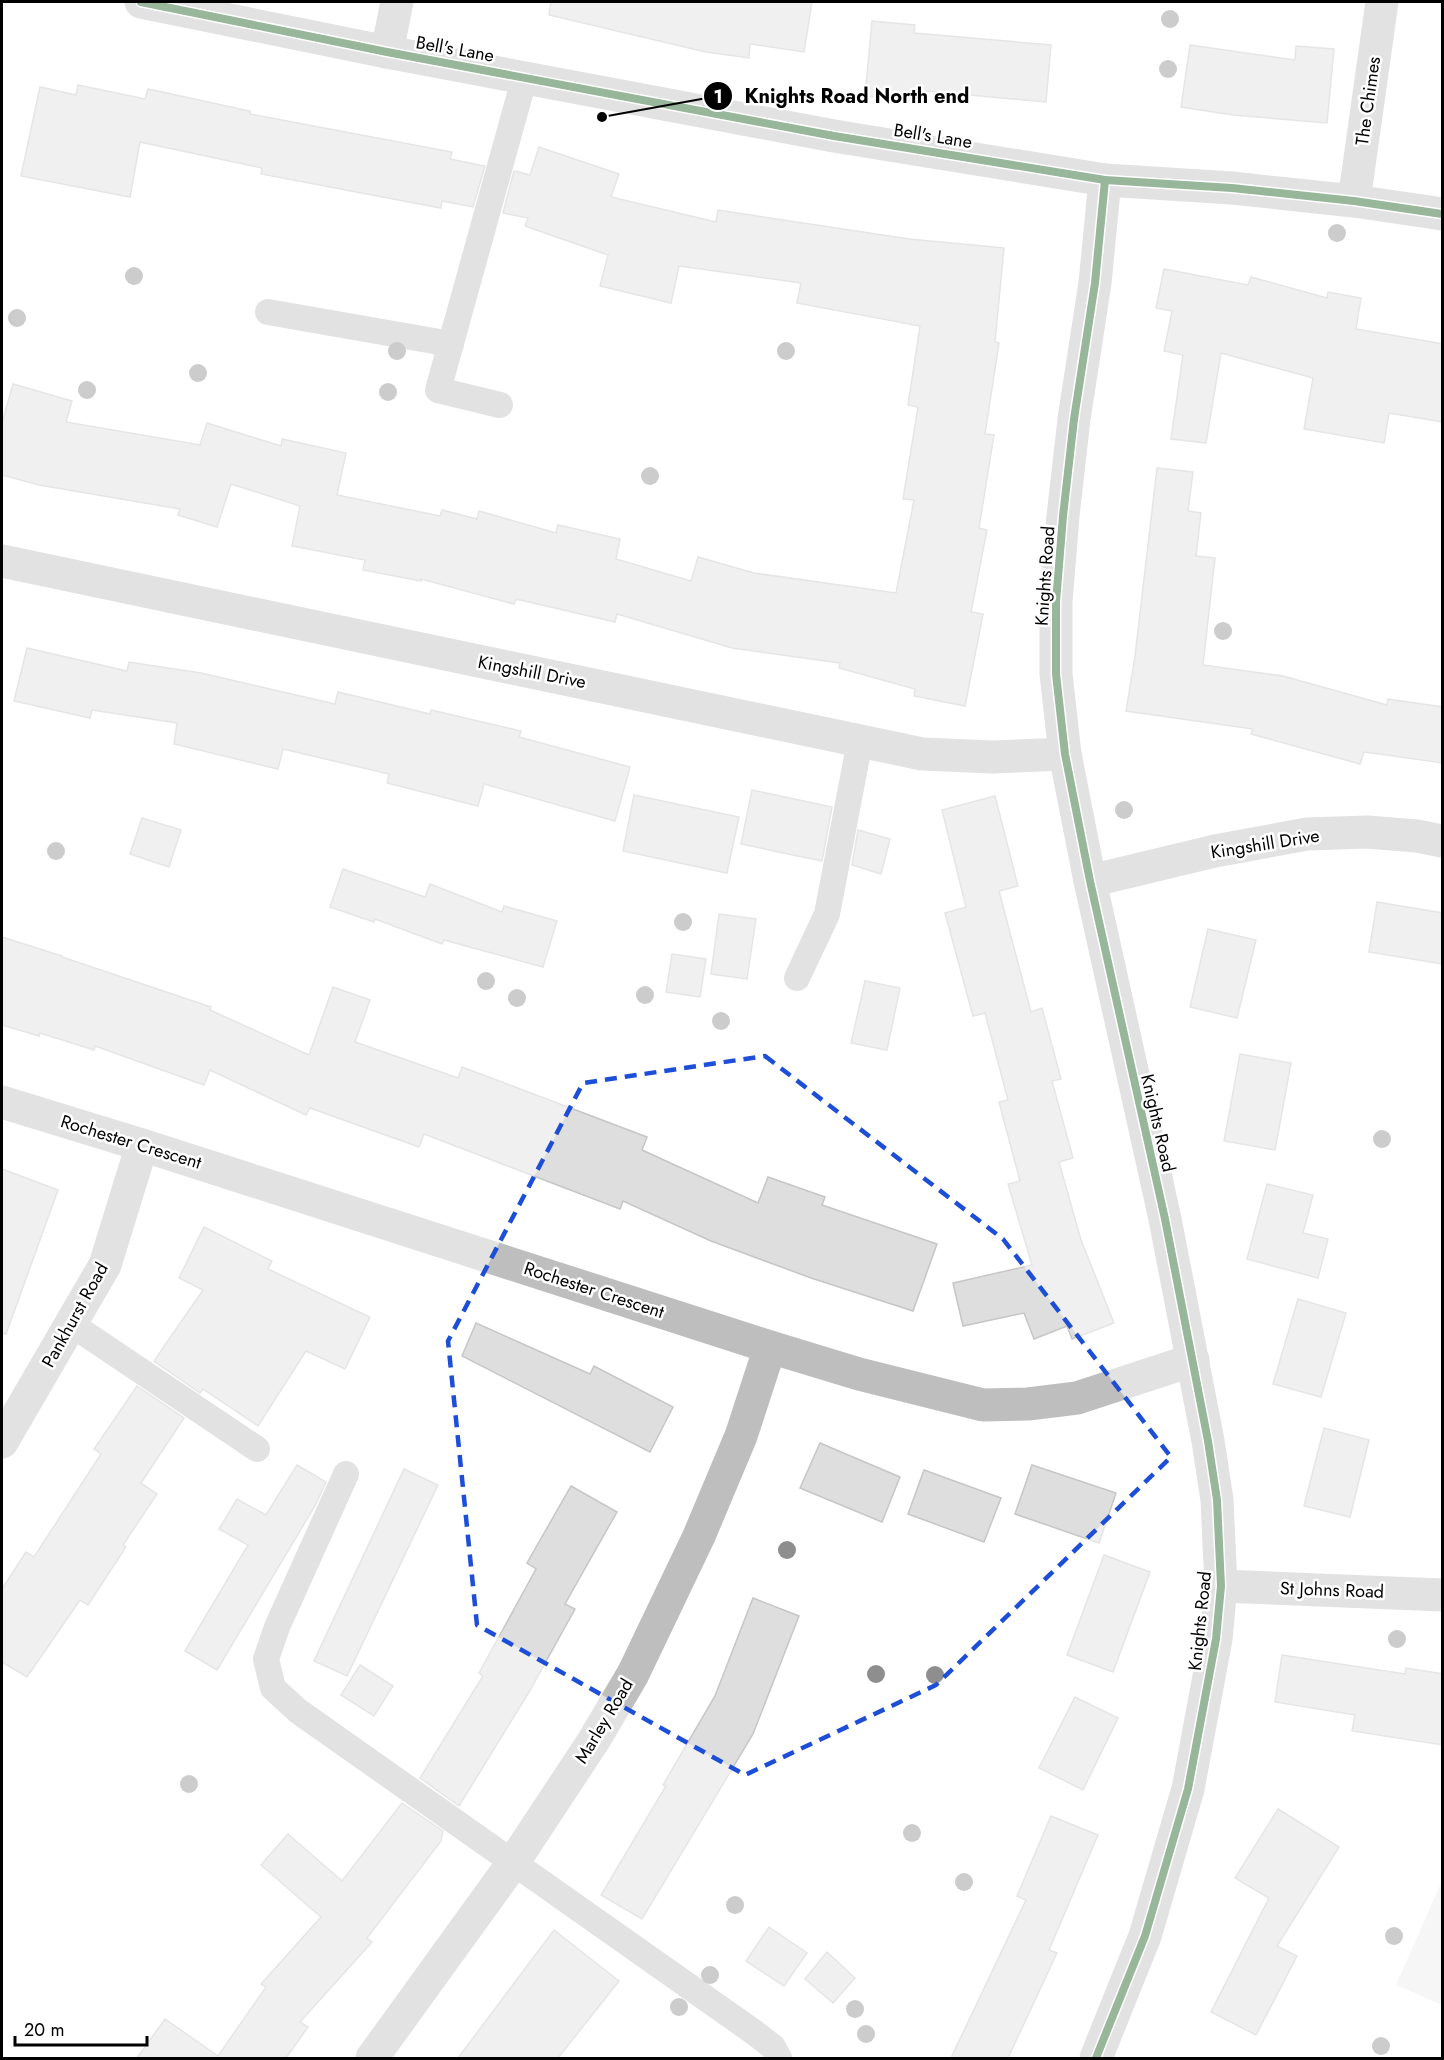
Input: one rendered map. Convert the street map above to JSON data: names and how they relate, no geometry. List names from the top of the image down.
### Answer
{
  "streets": {
    "street": [
      "Bell's Lane",
      "The Chimes",
      "Knights Road",
      "Kingshill Drive",
      "Rochester Crescent",
      "Pankhurst Road",
      "St Johns Road",
      "Marley Road"
    ]
  },
  "crossings": [
    ["Bell's Lane", "The Chimes"],
    ["Bell's Lane", "Knights Road"],
    ["Knights Road", "Kingshill Drive"],
    ["Knights Road", "Rochester Crescent"],
    ["Knights Road", "St Johns Road"],
    ["Rochester Crescent", "Pankhurst Road"],
    ["Rochester Crescent", "Marley Road"]
  ],
  "places": ["Knights Road North end"],
  "scale_bar": "20 m"
}
